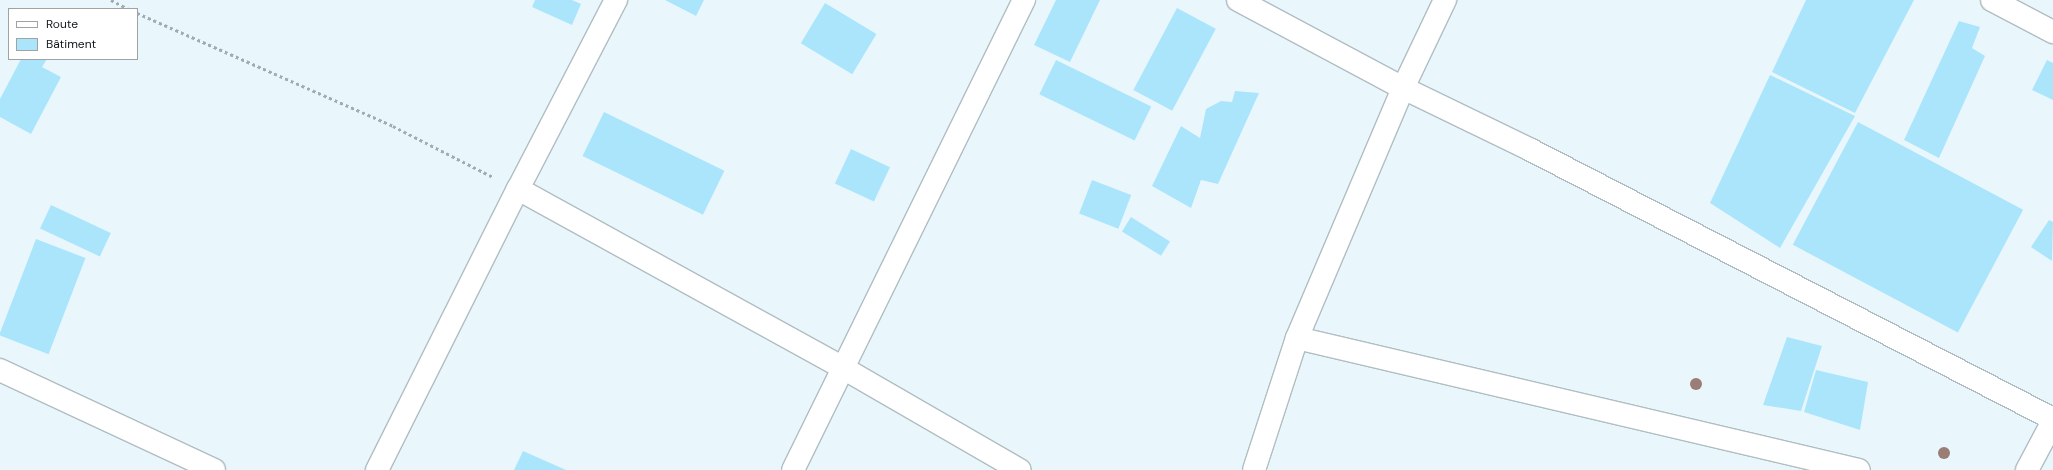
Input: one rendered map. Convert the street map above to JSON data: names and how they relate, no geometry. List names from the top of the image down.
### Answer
{
  "legend": ["Route", "Bâtiment"]
}
